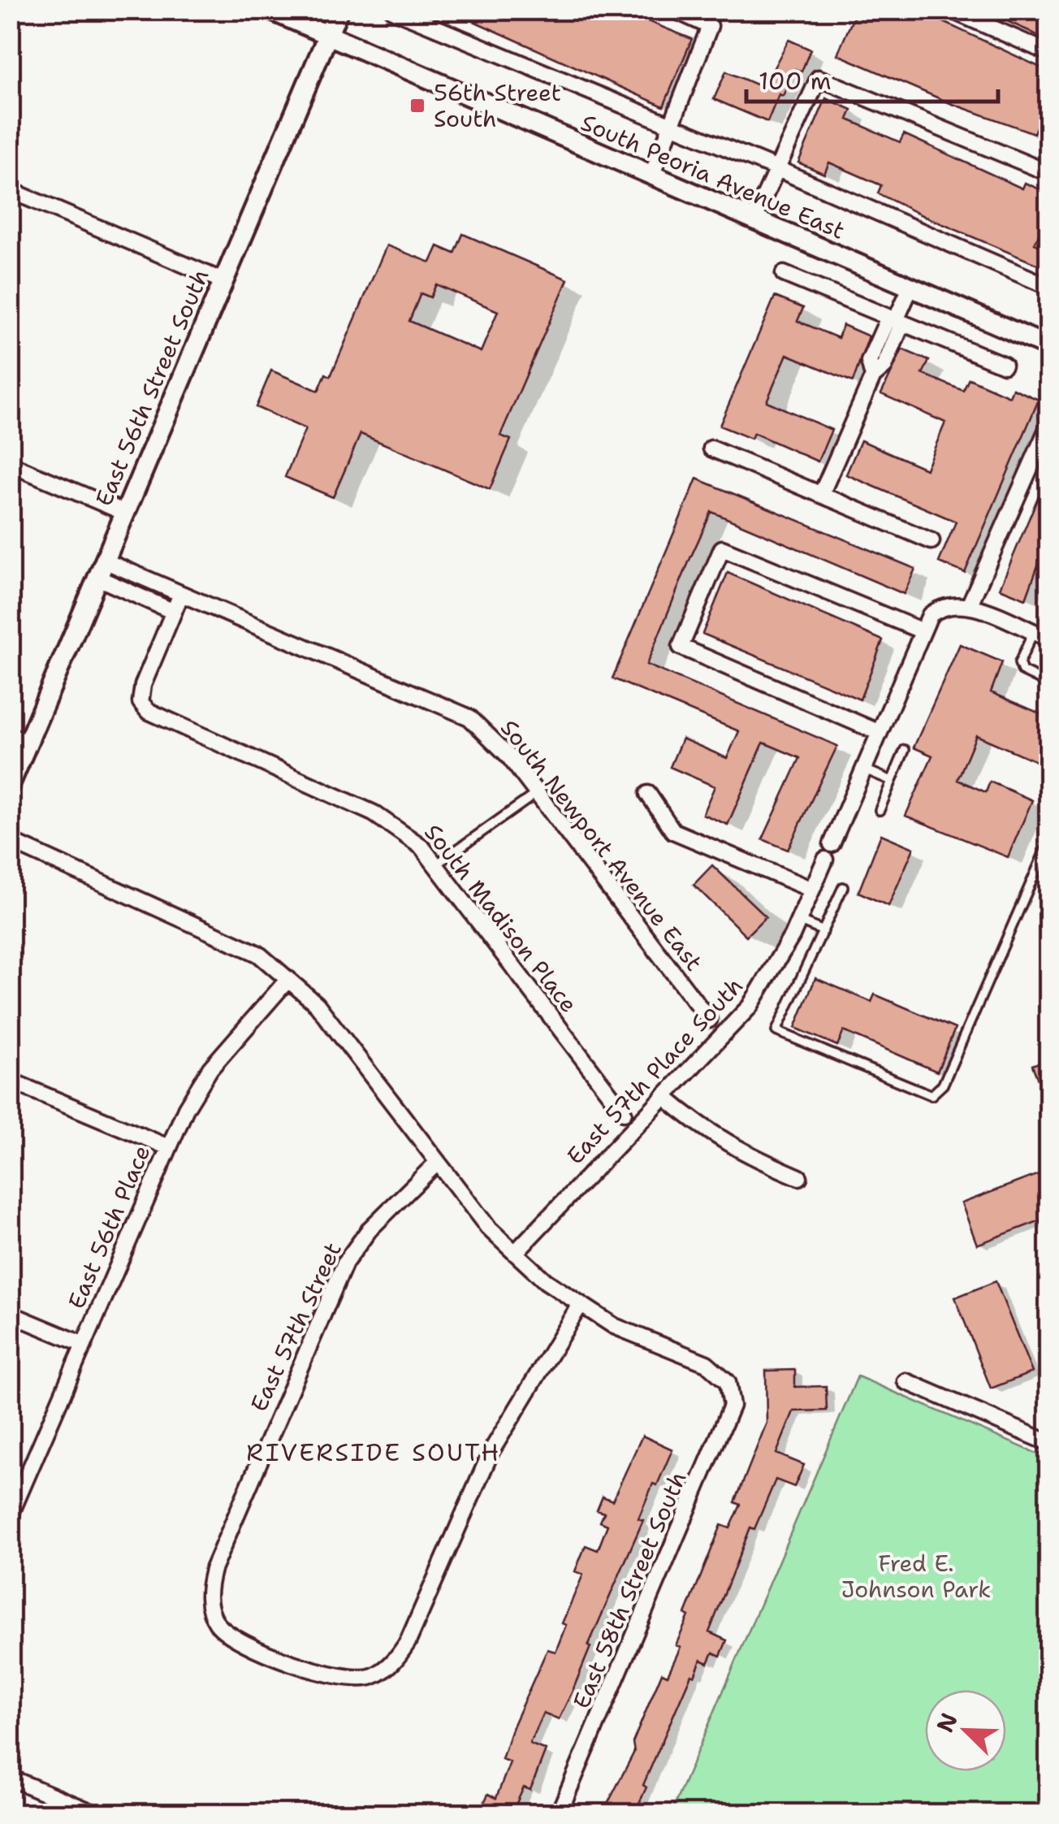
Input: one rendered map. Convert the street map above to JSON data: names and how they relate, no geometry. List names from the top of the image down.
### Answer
{
  "streets": {
    "main road": ["South Peoria Avenue East", "East 56th Street South"],
    "street": [
      "South Newport Avenue East",
      "South Madison Place",
      "East 57th Place South",
      "East 56th Place",
      "East 57th Street",
      "East 58th Street South"
    ]
  },
  "crossings": [
    ["South Peoria Avenue East", "East 56th Street South"],
    ["East 56th Street South", "South Newport Avenue East"],
    ["East 57th Street", "East 58th Street South"]
  ],
  "districts": ["RIVERSIDE SOUTH"],
  "parks": ["Fred E. Johnson Park"],
  "places": {
    "transit": ["56th Street South"]
  },
  "scale_bar": "100 m",
  "north": "top left"
}
